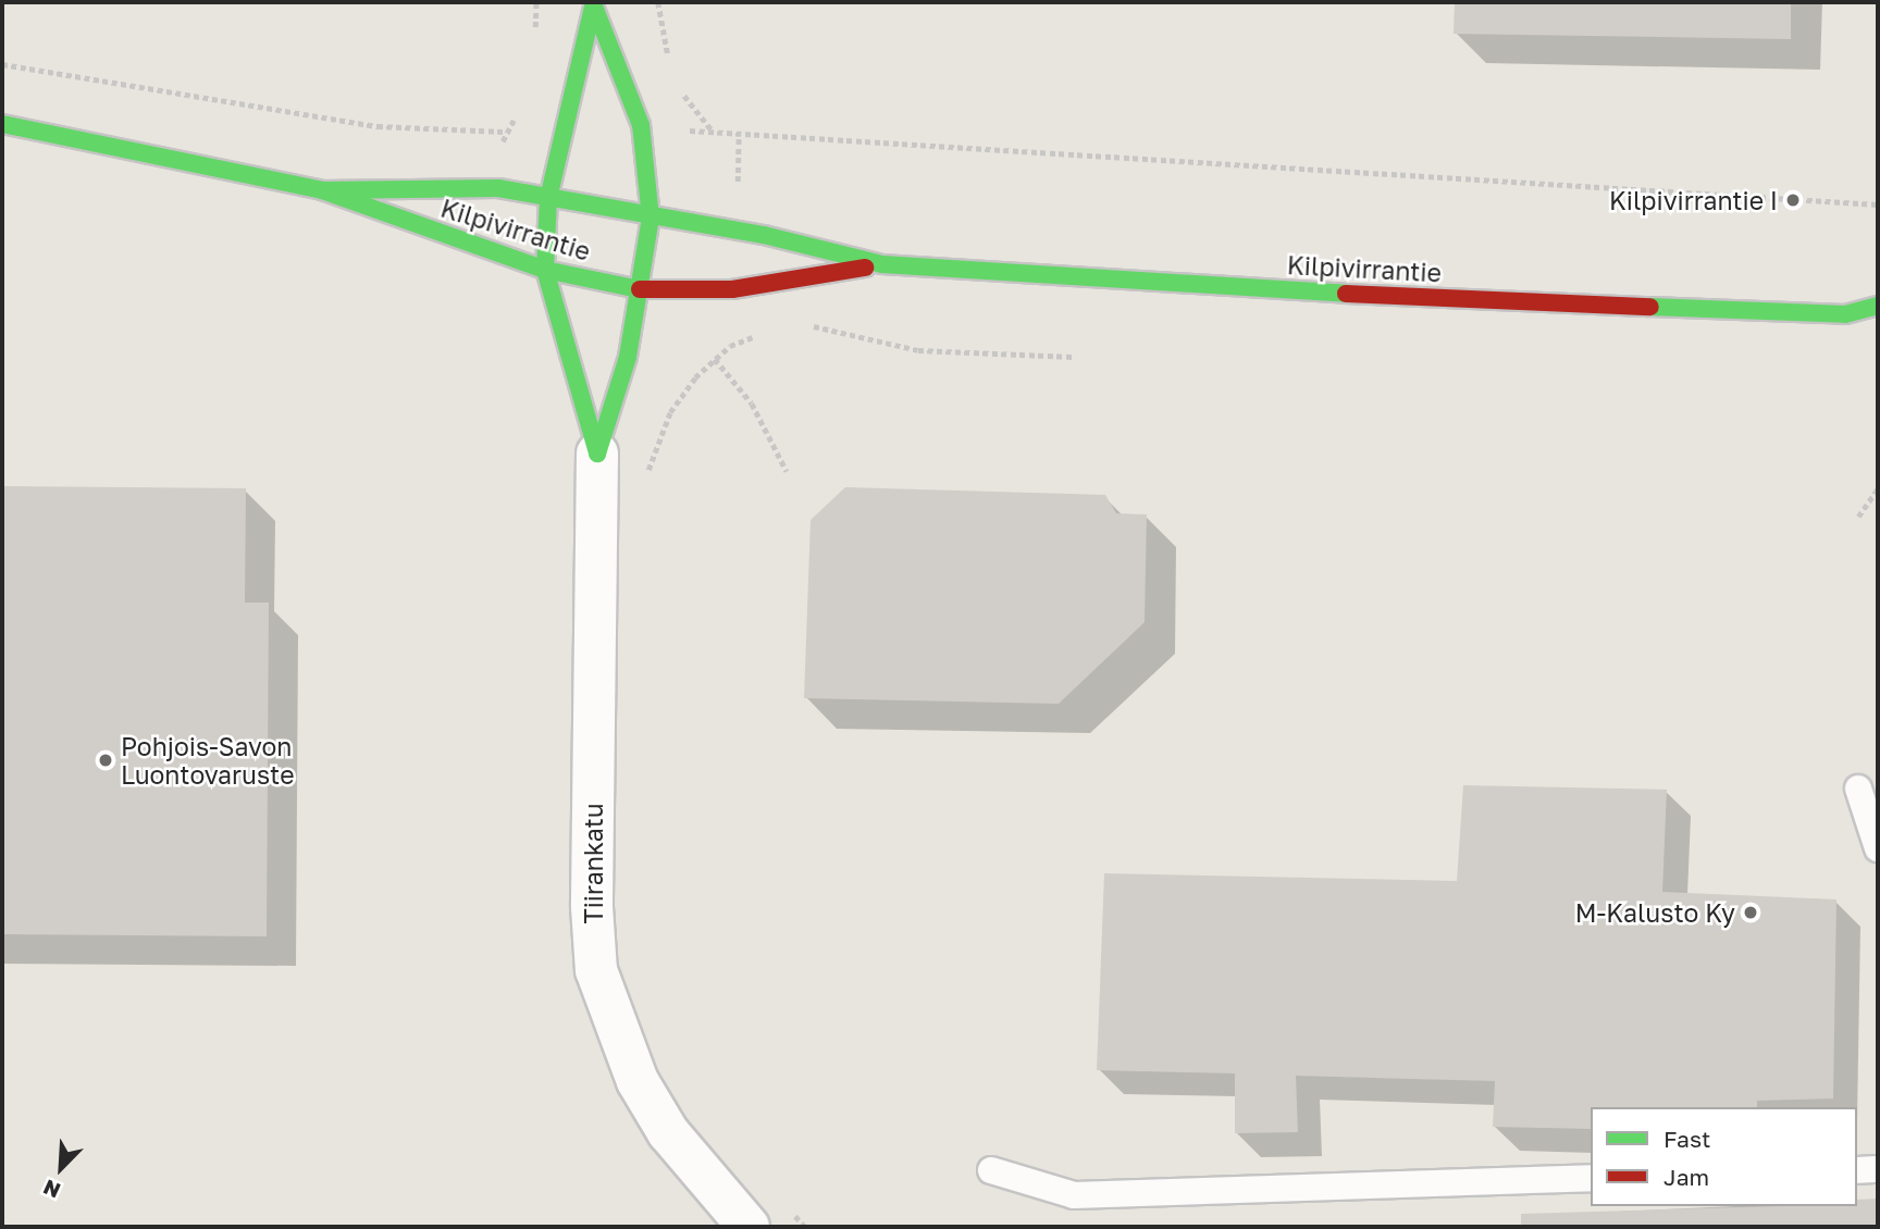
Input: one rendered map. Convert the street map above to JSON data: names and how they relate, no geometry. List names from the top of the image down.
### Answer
{
  "streets": {
    "street": ["Kilpivirrantie", "Tiirankatu"]
  },
  "crossings": [
    ["Kilpivirrantie", "Tiirankatu"]
  ],
  "places": ["Kilpivirrantie I", "Pohjois-Savon Luontovaruste", "M-Kalusto Ky"],
  "legend": ["Fast", "Jam"],
  "north": "bottom left"
}
